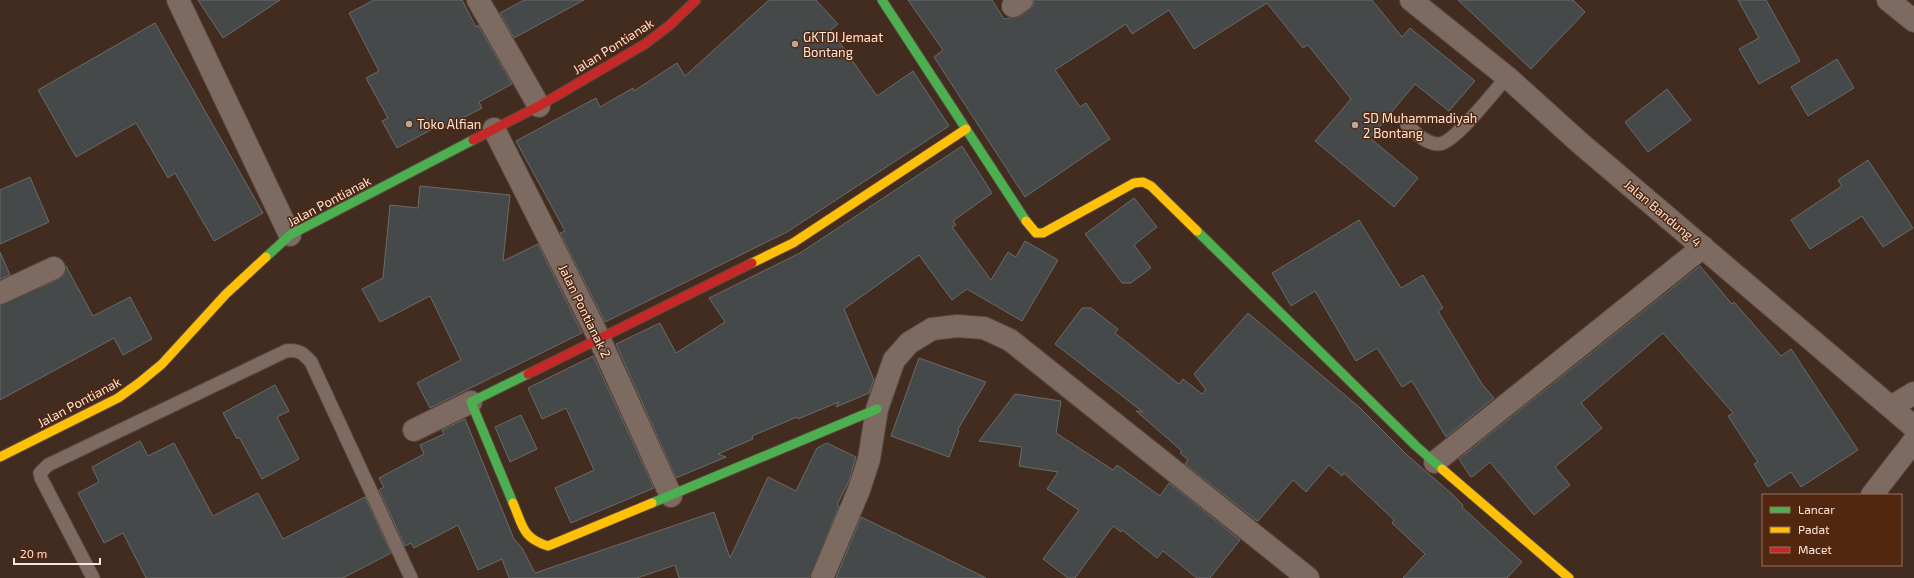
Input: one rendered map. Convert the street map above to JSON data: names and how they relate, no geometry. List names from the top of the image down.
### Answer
{
  "streets": {
    "street": ["Jalan Pontianak", "Jalan Bandung 4", "Jalan Pontianak 2"]
  },
  "crossings": [
    ["Jalan Pontianak", "Jalan Pontianak 2"]
  ],
  "places": ["GKTDI Jemaat Bontang", "Toko Alfian", "SD Muhammadiyah 2 Bontang"],
  "legend": ["Lancar", "Padat", "Macet"],
  "scale_bar": "20 m"
}
